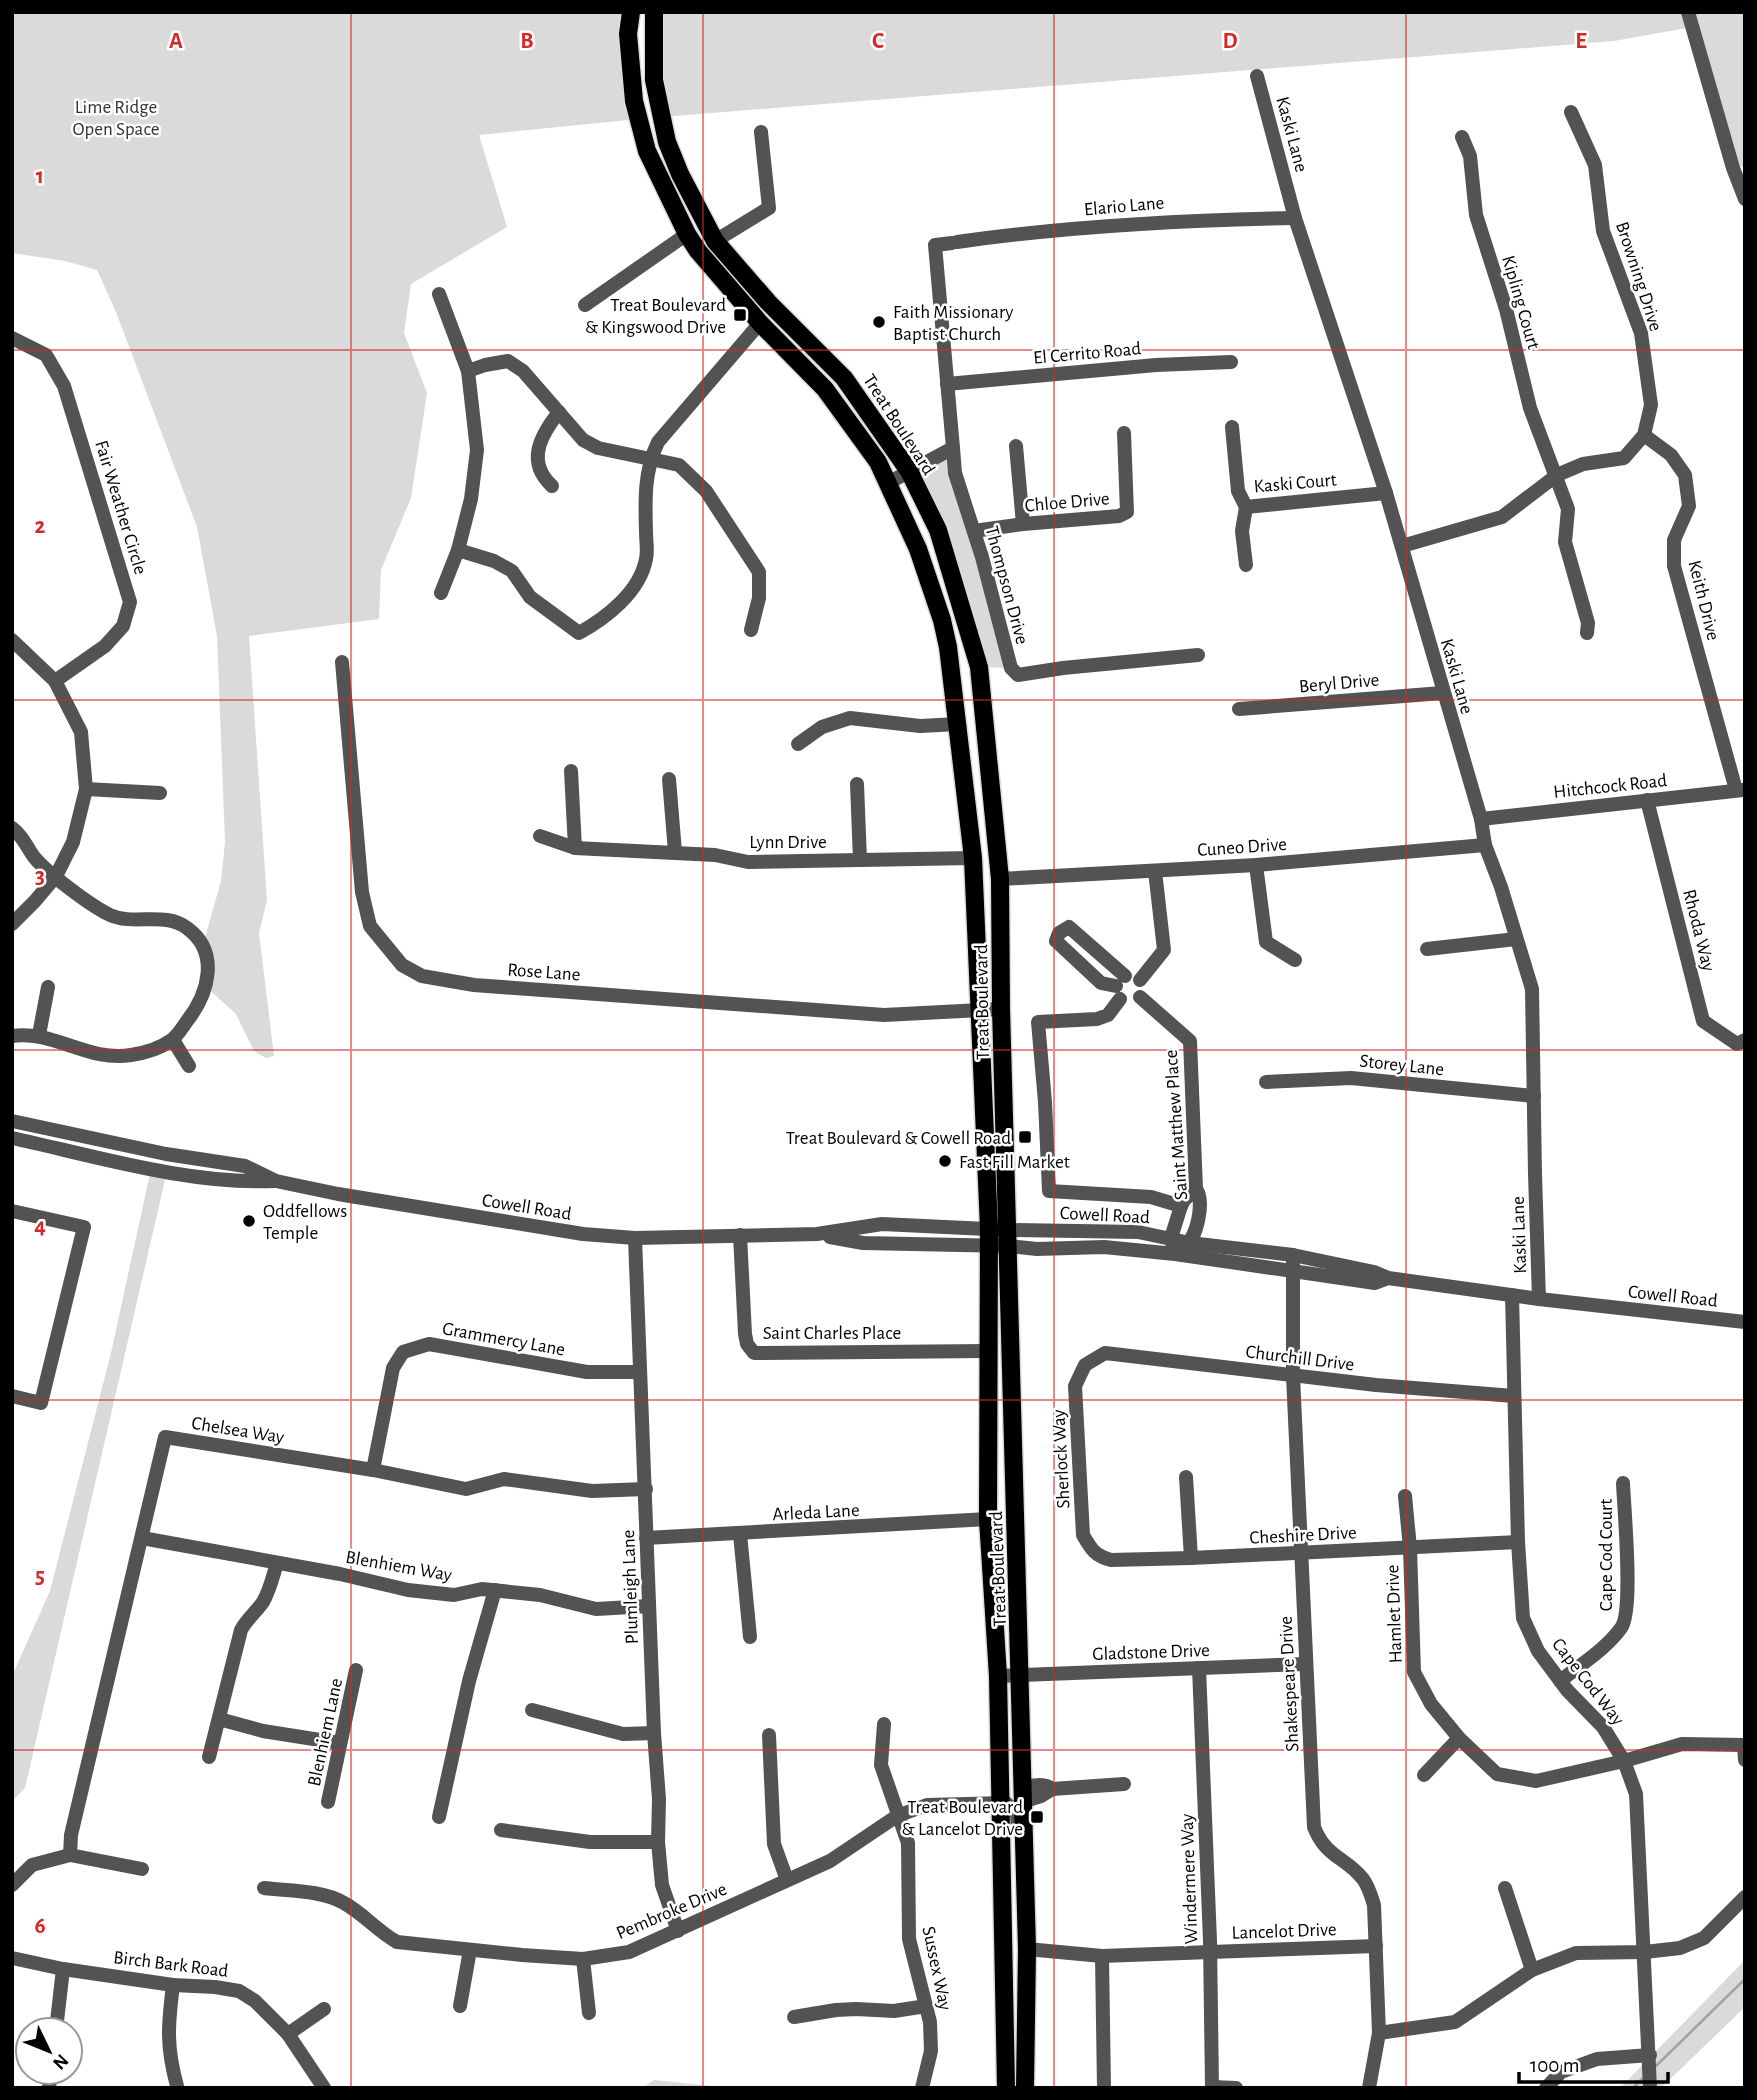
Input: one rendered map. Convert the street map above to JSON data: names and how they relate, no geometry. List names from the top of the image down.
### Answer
{
  "streets": {
    "main road": ["Treat Boulevard"],
    "street": [
      "Kaski Lane",
      "Elario Lane",
      "Browning Drive",
      "Kipling Court",
      "El Cerrito Road",
      "Kaski Court",
      "Chloe Drive",
      "Fair Weather Circle",
      "Thompson Drive",
      "Keith Drive",
      "Beryl Drive",
      "Hitchcock Road",
      "Lynn Drive",
      "Cuneo Drive",
      "Rhoda Way",
      "Rose Lane",
      "Storey Lane",
      "Saint Matthew Place",
      "Cowell Road",
      "Saint Charles Place",
      "Grammercy Lane",
      "Churchill Drive",
      "Chelsea Way",
      "Sherlock Way",
      "Arleda Lane",
      "Cheshire Drive",
      "Cape Cod Court",
      "Blenhiem Way",
      "Plumleigh Lane",
      "Hamlet Drive",
      "Gladstone Drive",
      "Cape Cod Way",
      "Shakespeare Drive",
      "Blenhiem Lane",
      "Windermere Way",
      "Pembroke Drive",
      "Lancelot Drive",
      "Birch Bark Road",
      "Sussex Way"
    ]
  },
  "crossings": [
    ["Kaski Lane", "Elario Lane"],
    ["Kaski Lane", "Kaski Court"],
    ["Kaski Lane", "Beryl Drive"],
    ["Kaski Lane", "Hitchcock Road"],
    ["Kaski Lane", "Cuneo Drive"],
    ["Kaski Lane", "Storey Lane"],
    ["Kaski Lane", "Cowell Road"],
    ["Elario Lane", "Thompson Drive"],
    ["Browning Drive", "Keith Drive"],
    ["El Cerrito Road", "Thompson Drive"],
    ["Treat Boulevard", "Lynn Drive"],
    ["Treat Boulevard", "Cuneo Drive"],
    ["Treat Boulevard", "Rose Lane"],
    ["Treat Boulevard", "Cowell Road"],
    ["Treat Boulevard", "Saint Charles Place"],
    ["Treat Boulevard", "Arleda Lane"],
    ["Treat Boulevard", "Gladstone Drive"],
    ["Treat Boulevard", "Pembroke Drive"],
    ["Treat Boulevard", "Lancelot Drive"],
    ["Chloe Drive", "Thompson Drive"],
    ["Keith Drive", "Hitchcock Road"],
    ["Hitchcock Road", "Rhoda Way"],
    ["Saint Matthew Place", "Cowell Road"],
    ["Cowell Road", "Saint Charles Place"],
    ["Cowell Road", "Plumleigh Lane"],
    ["Cowell Road", "Cape Cod Way"],
    ["Cowell Road", "Shakespeare Drive"],
    ["Grammercy Lane", "Chelsea Way"],
    ["Grammercy Lane", "Plumleigh Lane"],
    ["Churchill Drive", "Sherlock Way"],
    ["Churchill Drive", "Cape Cod Way"],
    ["Churchill Drive", "Shakespeare Drive"],
    ["Chelsea Way", "Blenhiem Way"],
    ["Chelsea Way", "Plumleigh Lane"],
    ["Sherlock Way", "Cheshire Drive"],
    ["Arleda Lane", "Plumleigh Lane"],
    ["Cheshire Drive", "Hamlet Drive"],
    ["Cheshire Drive", "Cape Cod Way"],
    ["Cheshire Drive", "Shakespeare Drive"],
    ["Cape Cod Court", "Cape Cod Way"],
    ["Blenhiem Way", "Plumleigh Lane"],
    ["Plumleigh Lane", "Pembroke Drive"],
    ["Hamlet Drive", "Cape Cod Way"],
    ["Gladstone Drive", "Shakespeare Drive"],
    ["Gladstone Drive", "Windermere Way"],
    ["Shakespeare Drive", "Lancelot Drive"],
    ["Windermere Way", "Lancelot Drive"],
    ["Pembroke Drive", "Sussex Way"]
  ],
  "parks": ["Lime Ridge Open Space"],
  "places": {
    "transit": ["Treat Boulevard & Kingswood Drive", "Treat Boulevard & Cowell Road", "Treat Boulevard & Lancelot Drive"],
    "other": ["Faith Missionary Baptist Church", "Fast Fill Market", "Oddfellows Temple"]
  },
  "scale_bar": "100 m",
  "north": "bottom right",
  "grid": {
    "columns": [
      "A",
      "B",
      "C",
      "D",
      "E"
    ],
    "rows": [
      "1",
      "2",
      "3",
      "4",
      "5",
      "6"
    ]
  }
}
